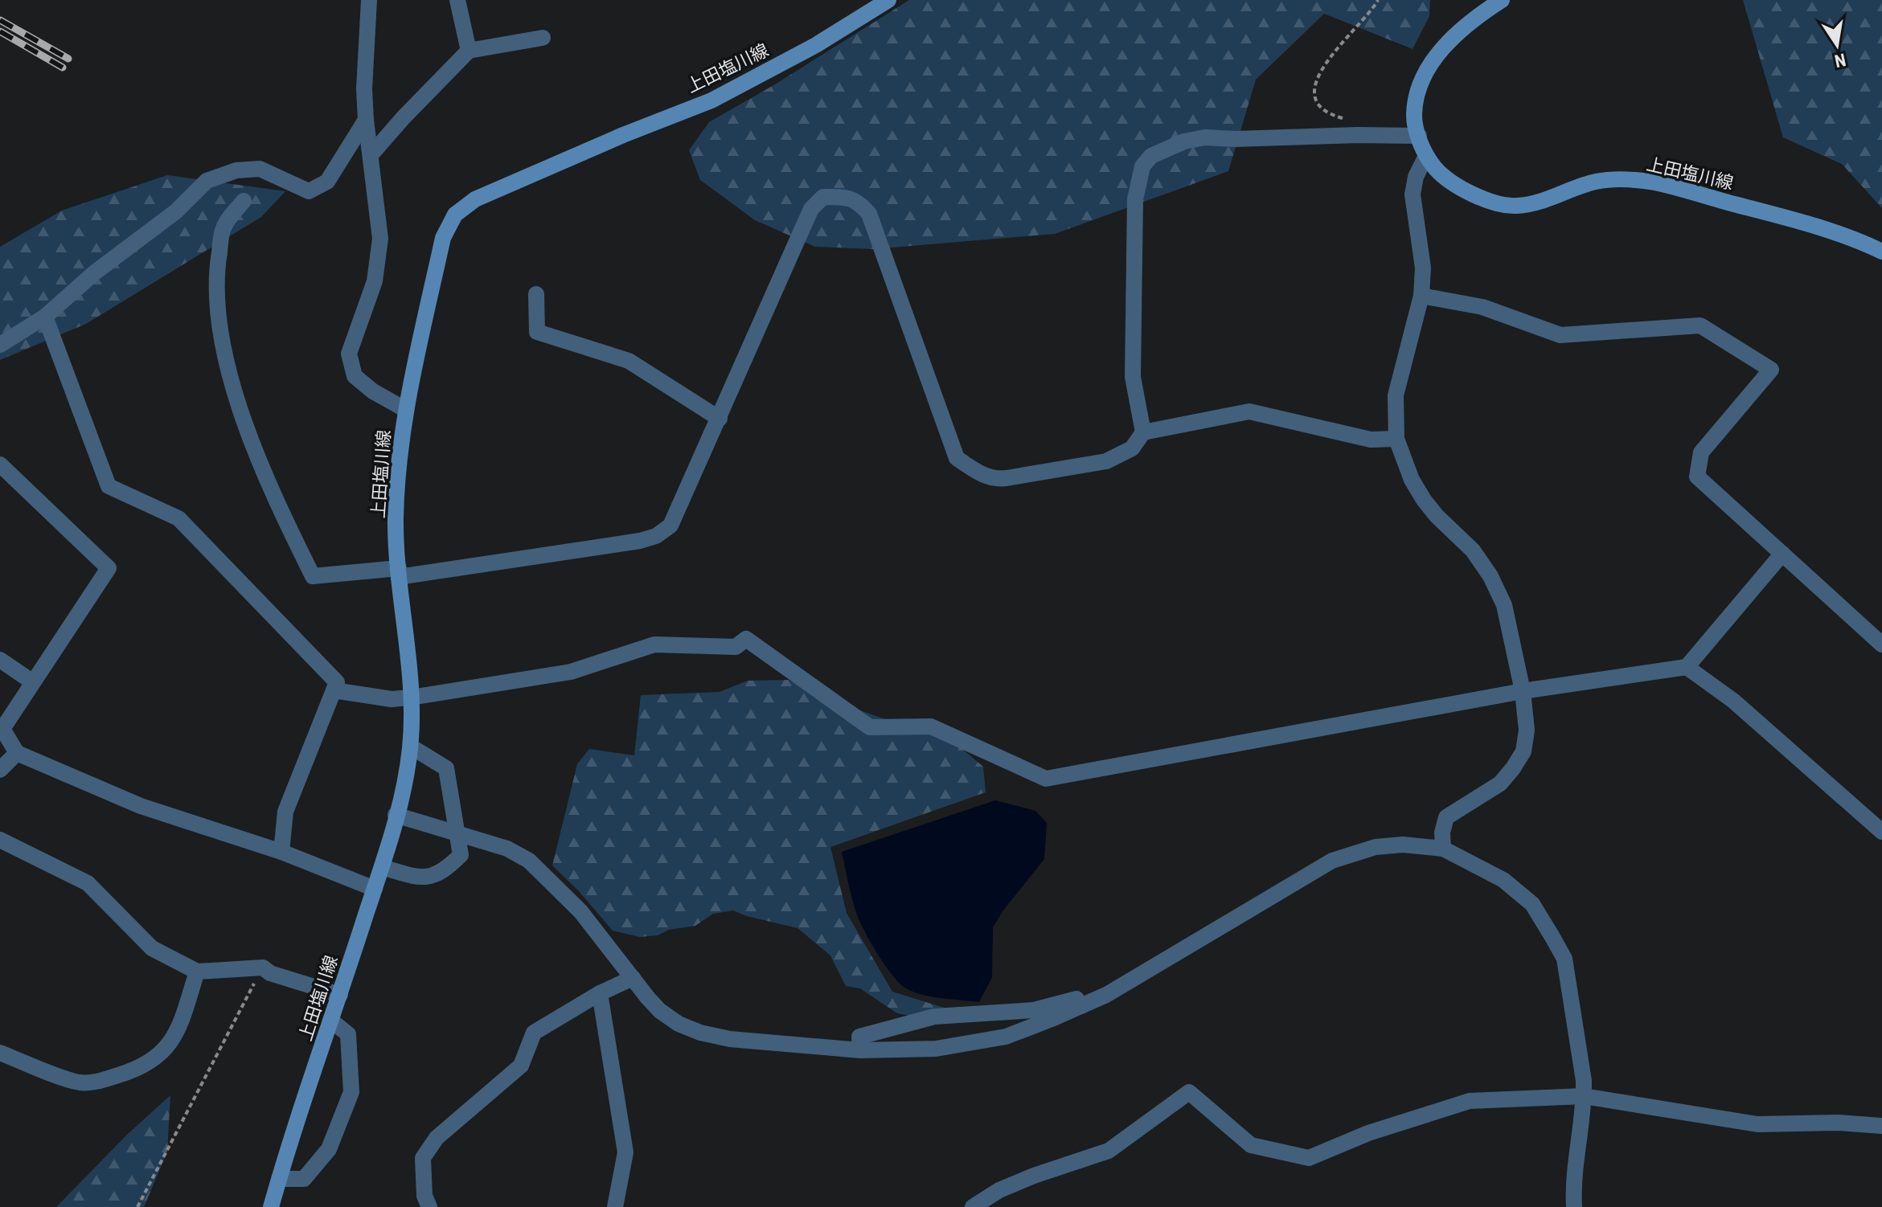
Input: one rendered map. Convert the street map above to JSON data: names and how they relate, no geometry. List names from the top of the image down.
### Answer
{
  "streets": {
    "main road": ["上田塩川線"]
  },
  "north": "bottom"
}
